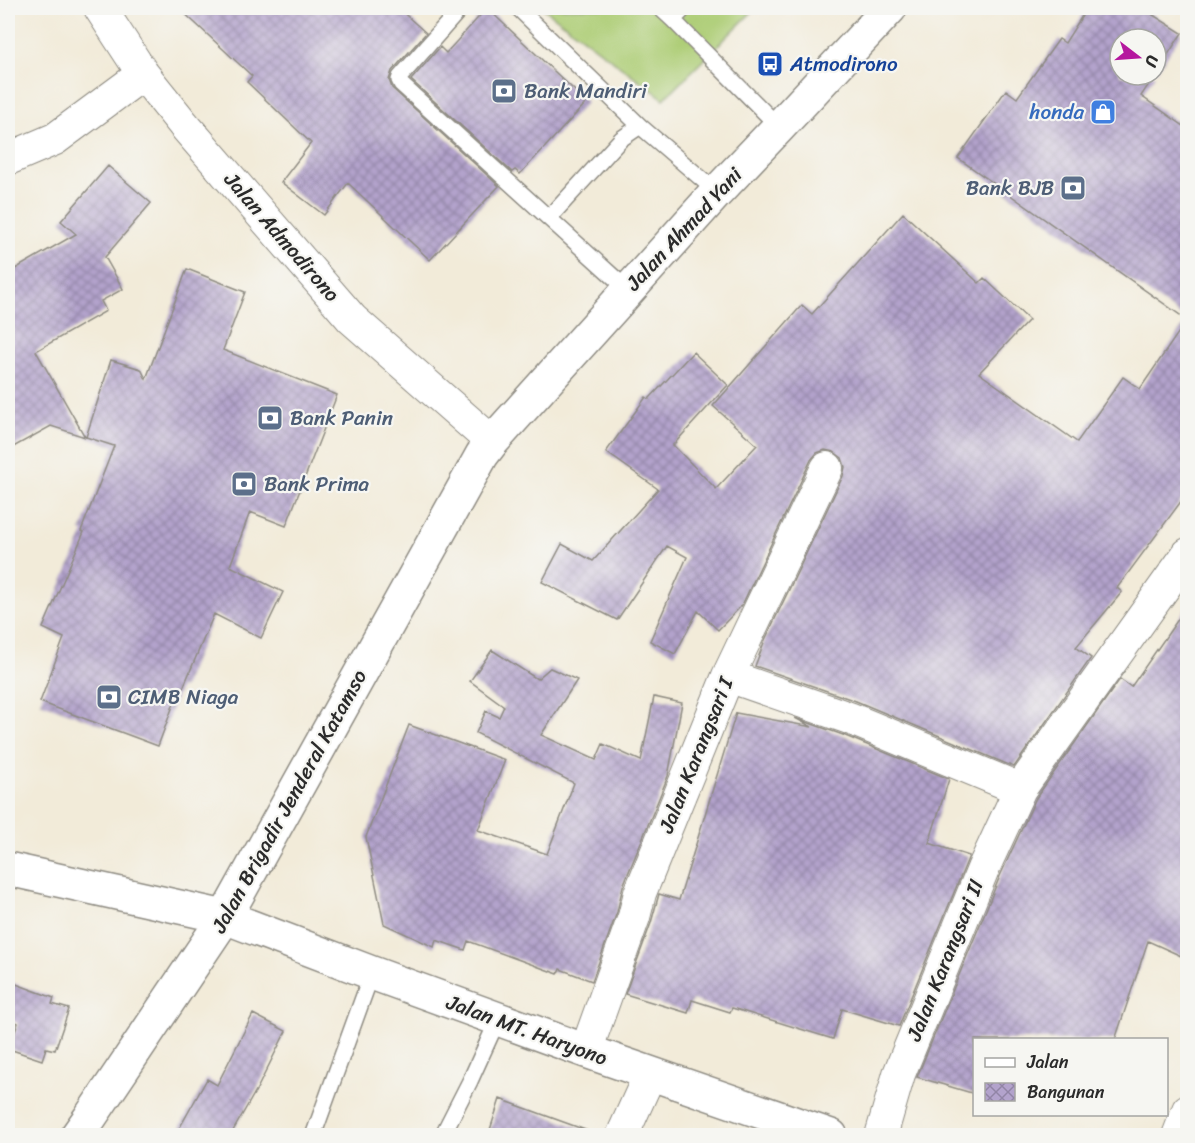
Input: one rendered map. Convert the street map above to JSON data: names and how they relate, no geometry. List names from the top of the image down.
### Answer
{
  "streets": {
    "main road": ["Jalan Ahmad Yani", "Jalan Brigadir Jenderal Katamso", "Jalan MT. Haryono"],
    "street": ["Jalan Admodirono", "Jalan Karangsari I", "Jalan Karangsari II"]
  },
  "crossings": [
    ["Jalan Ahmad Yani", "Jalan Admodirono"],
    ["Jalan Ahmad Yani", "Jalan Brigadir Jenderal Katamso"],
    ["Jalan Admodirono", "Jalan Brigadir Jenderal Katamso"],
    ["Jalan Karangsari I", "Jalan MT. Haryono"],
    ["Jalan Brigadir Jenderal Katamso", "Jalan MT. Haryono"]
  ],
  "places": {
    "bus stop": ["Atmodirono"],
    "bank": [
      "Bank Mandiri",
      "Bank BJB",
      "Bank Panin",
      "Bank Prima",
      "CIMB Niaga"
    ],
    "shop": ["honda"]
  },
  "legend": ["Jalan", "Bangunan"],
  "north": "right"
}
